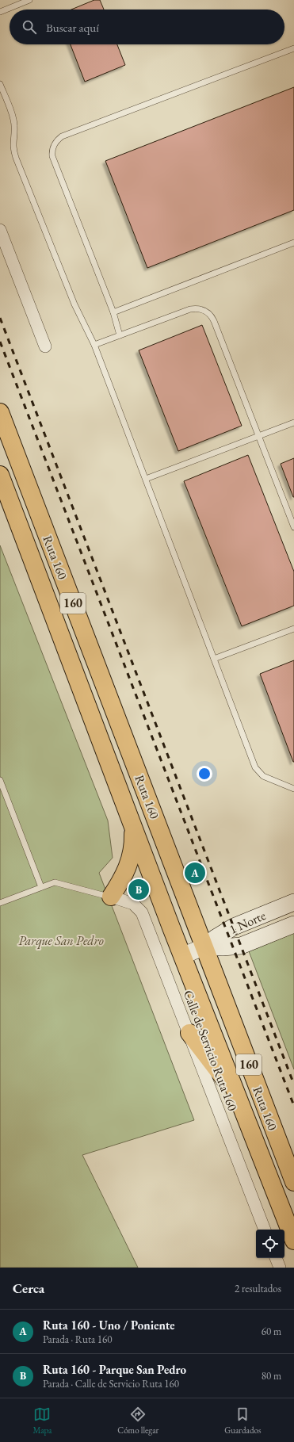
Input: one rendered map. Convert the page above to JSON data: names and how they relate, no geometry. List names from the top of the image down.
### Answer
{
  "streets": {
    "highway": ["Ruta 160", "160"],
    "street": ["1 Norte", "Calle de Servicio Ruta 160"]
  },
  "crossings": [
    ["Ruta 160", "1 Norte"]
  ],
  "parks": ["Parque San Pedro"],
  "page": {
    "search": "Buscar aquí",
    "pins": ["A", "B"],
    "heading": ["Cerca", "2 resultados"],
    "list": [
      {
        "mark": "A",
        "name": "Ruta 160 - Uno / Poniente",
        "note": "Parada · Ruta 160",
        "value": "60 m"
      },
      {
        "mark": "B",
        "name": "Ruta 160 - Parque San Pedro",
        "note": "Parada · Calle de Servicio Ruta 160",
        "value": "80 m"
      }
    ],
    "nav": ["Mapa", "Cómo llegar", "Guardados"]
  }
}
